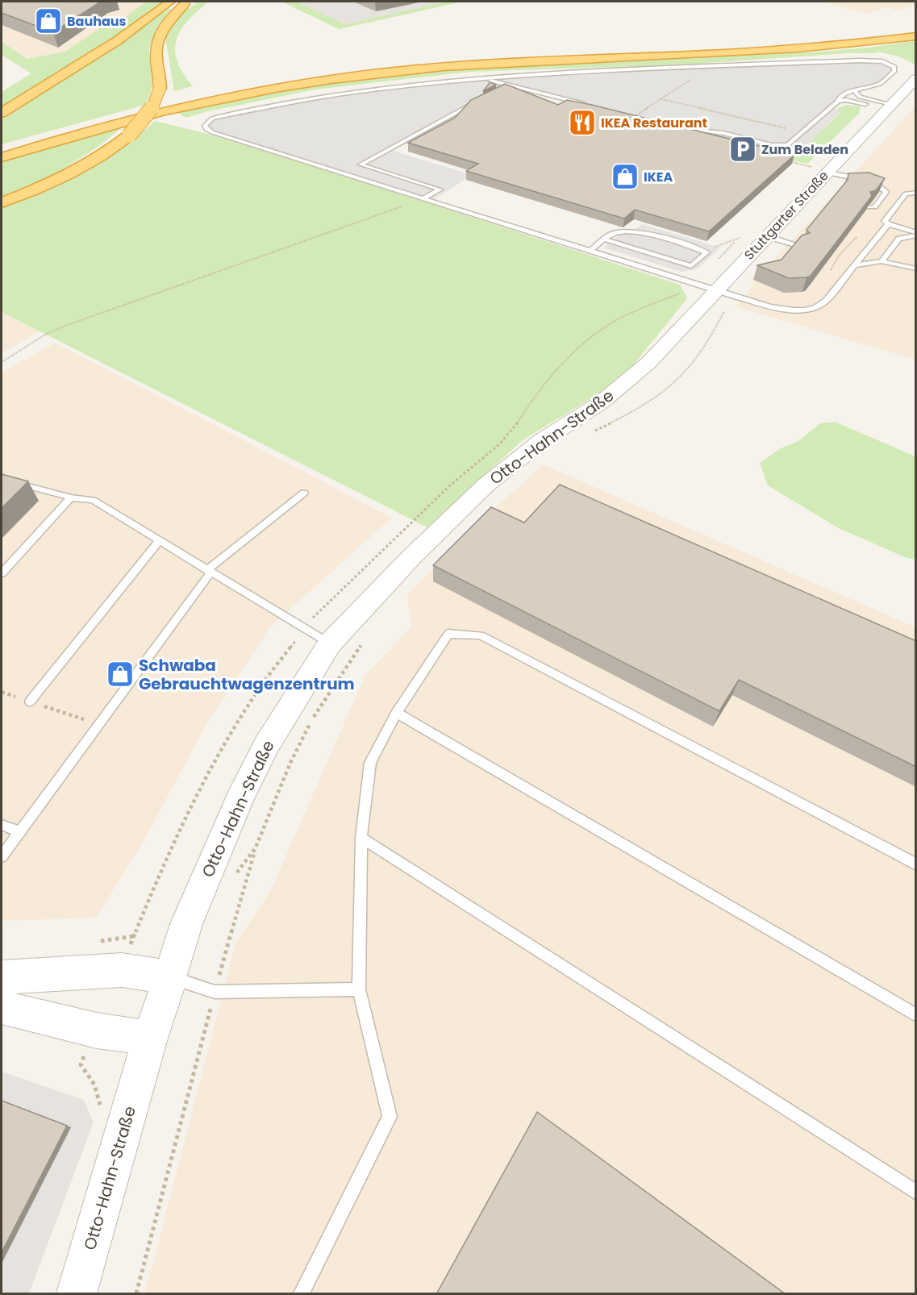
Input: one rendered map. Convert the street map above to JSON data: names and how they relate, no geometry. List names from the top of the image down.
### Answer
{
  "streets": {
    "street": ["Stuttgarter Straße", "Otto-Hahn-Straße"]
  },
  "crossings": [
    ["Stuttgarter Straße", "Otto-Hahn-Straße"]
  ],
  "places": {
    "shop": ["Bauhaus", "IKEA", "Schwaba Gebrauchtwagenzentrum"],
    "restaurant": ["IKEA Restaurant"],
    "parking": ["Zum Beladen"]
  }
}
